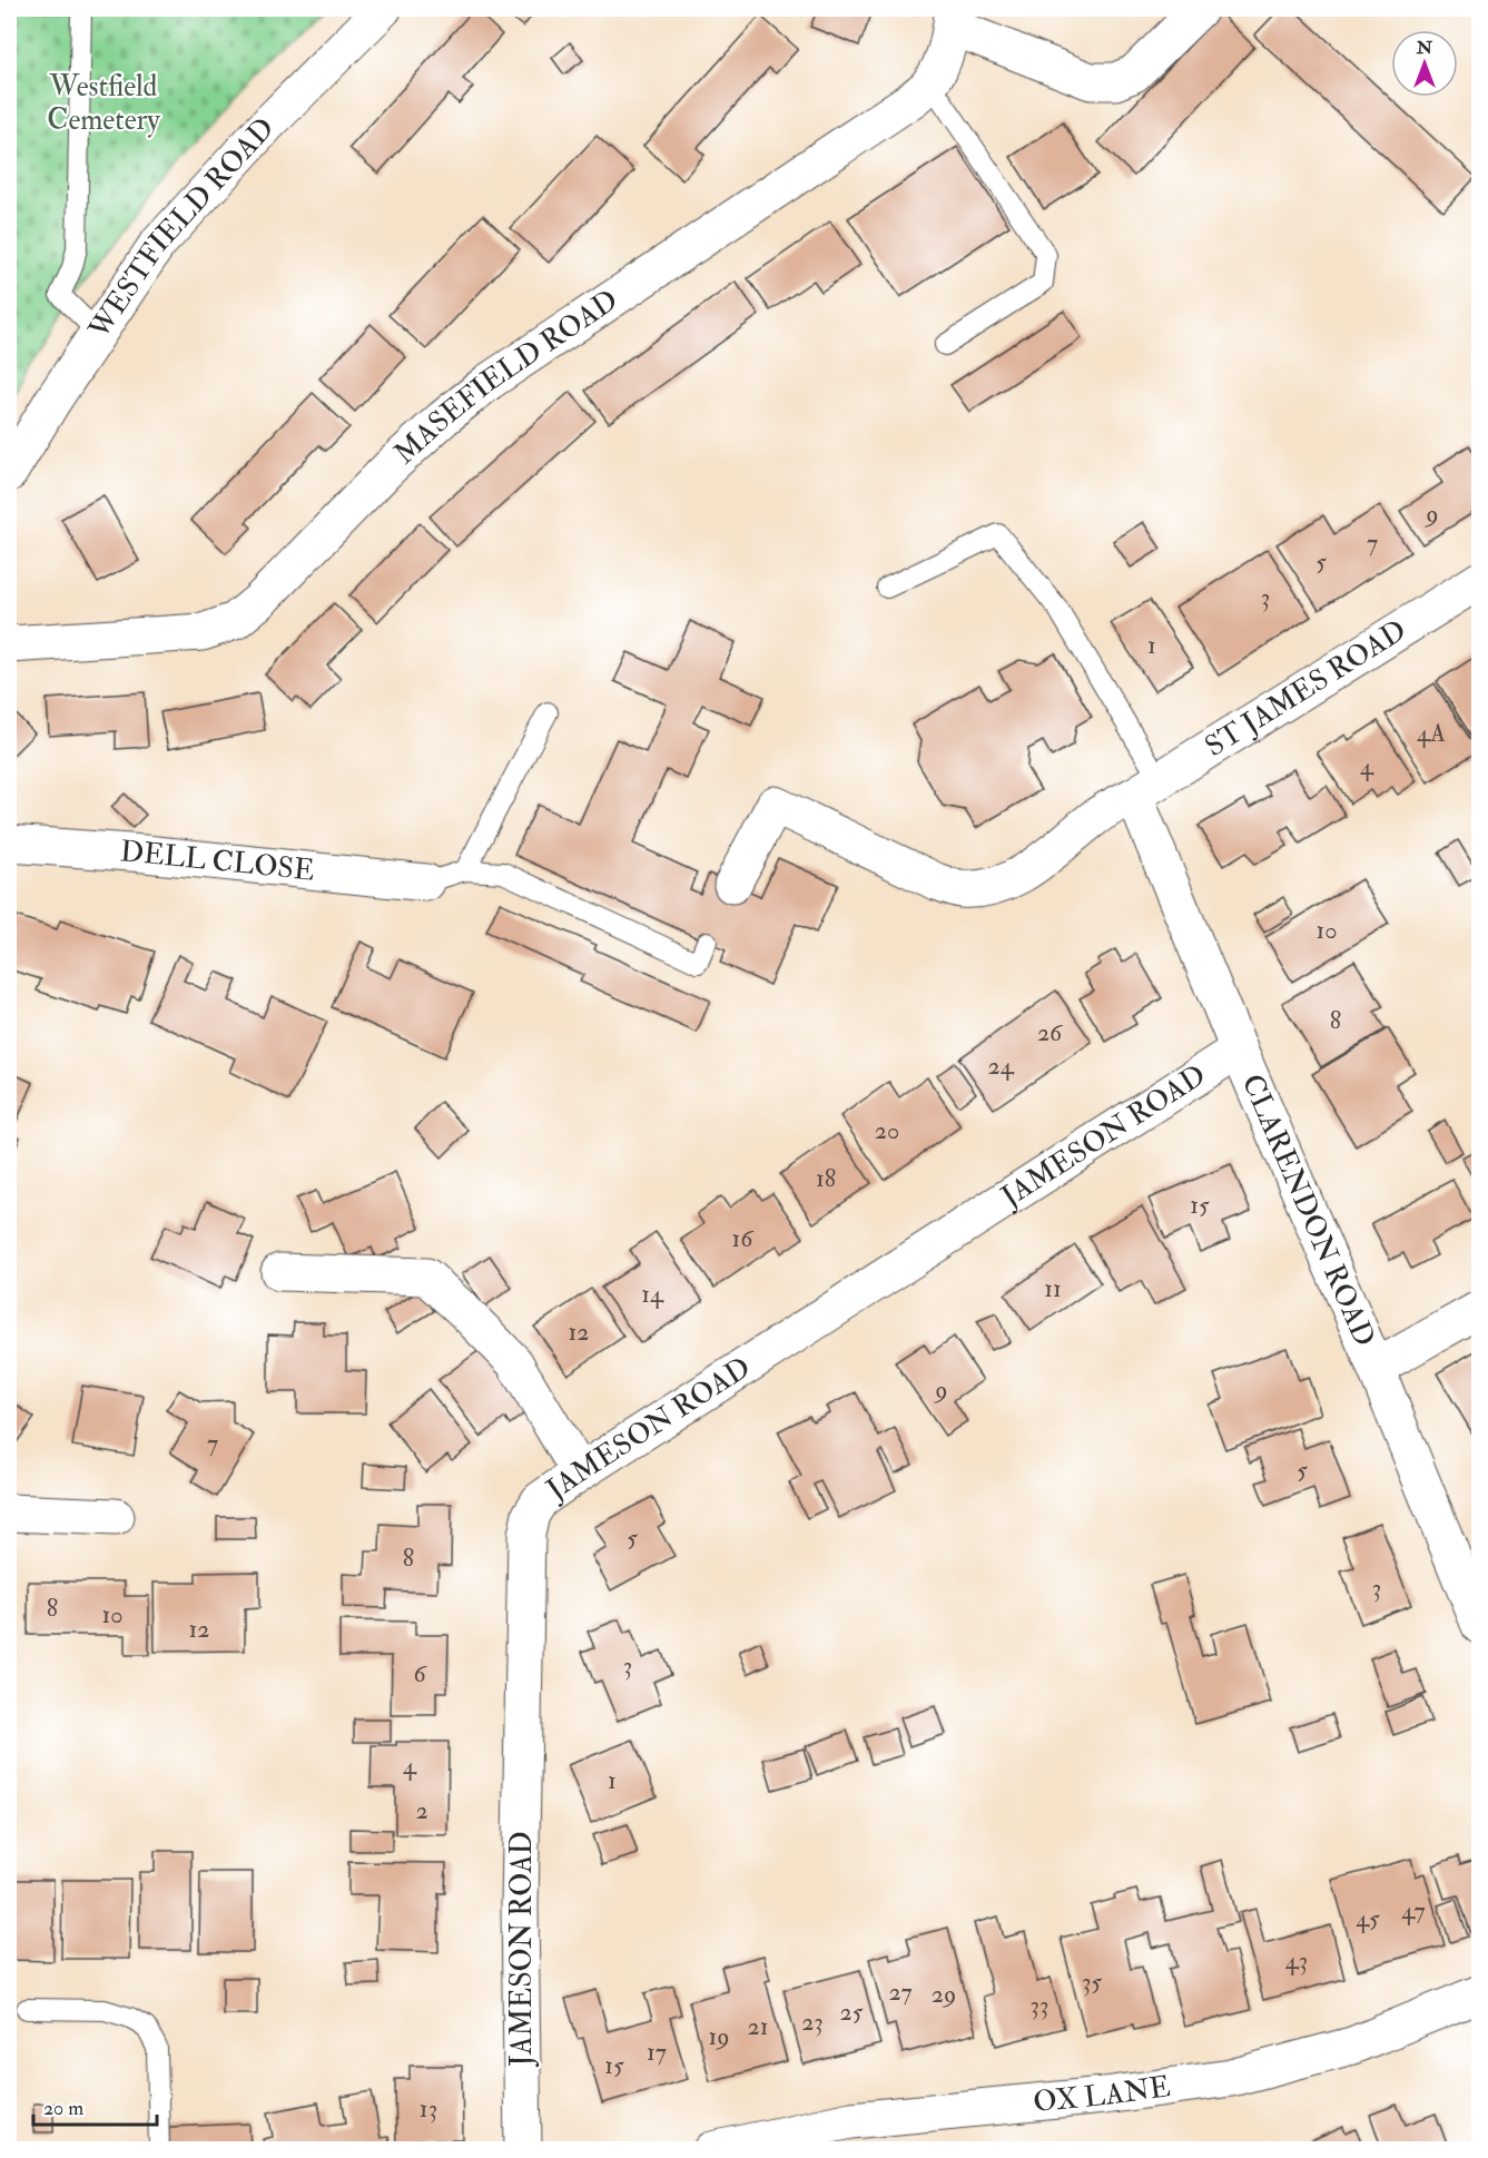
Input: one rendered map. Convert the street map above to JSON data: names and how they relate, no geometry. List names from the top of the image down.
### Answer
{
  "streets": {
    "street": [
      "WESTFIELD ROAD",
      "MASEFIELD ROAD",
      "ST JAMES ROAD",
      "DELL CLOSE",
      "JAMESON ROAD",
      "CLARENDON ROAD",
      "OX LANE"
    ]
  },
  "crossings": [
    ["ST JAMES ROAD", "CLARENDON ROAD"],
    ["JAMESON ROAD", "CLARENDON ROAD"]
  ],
  "parks": ["Westfield Cemetery"],
  "house_numbers": [
    "9",
    "7",
    "5",
    "3",
    "1",
    "4A",
    "4",
    "10",
    "8",
    "26",
    "24",
    "20",
    "18",
    "15",
    "16",
    "11",
    "14",
    "12",
    "9",
    "7",
    "5",
    "5",
    "8",
    "3",
    "8",
    "10",
    "12",
    "3",
    "6",
    "4",
    "1",
    "2",
    "47",
    "45",
    "43",
    "35",
    "27",
    "29",
    "33",
    "25",
    "23",
    "21",
    "19",
    "17",
    "15",
    "13"
  ],
  "scale_bar": "20 m",
  "north": "top"
}
